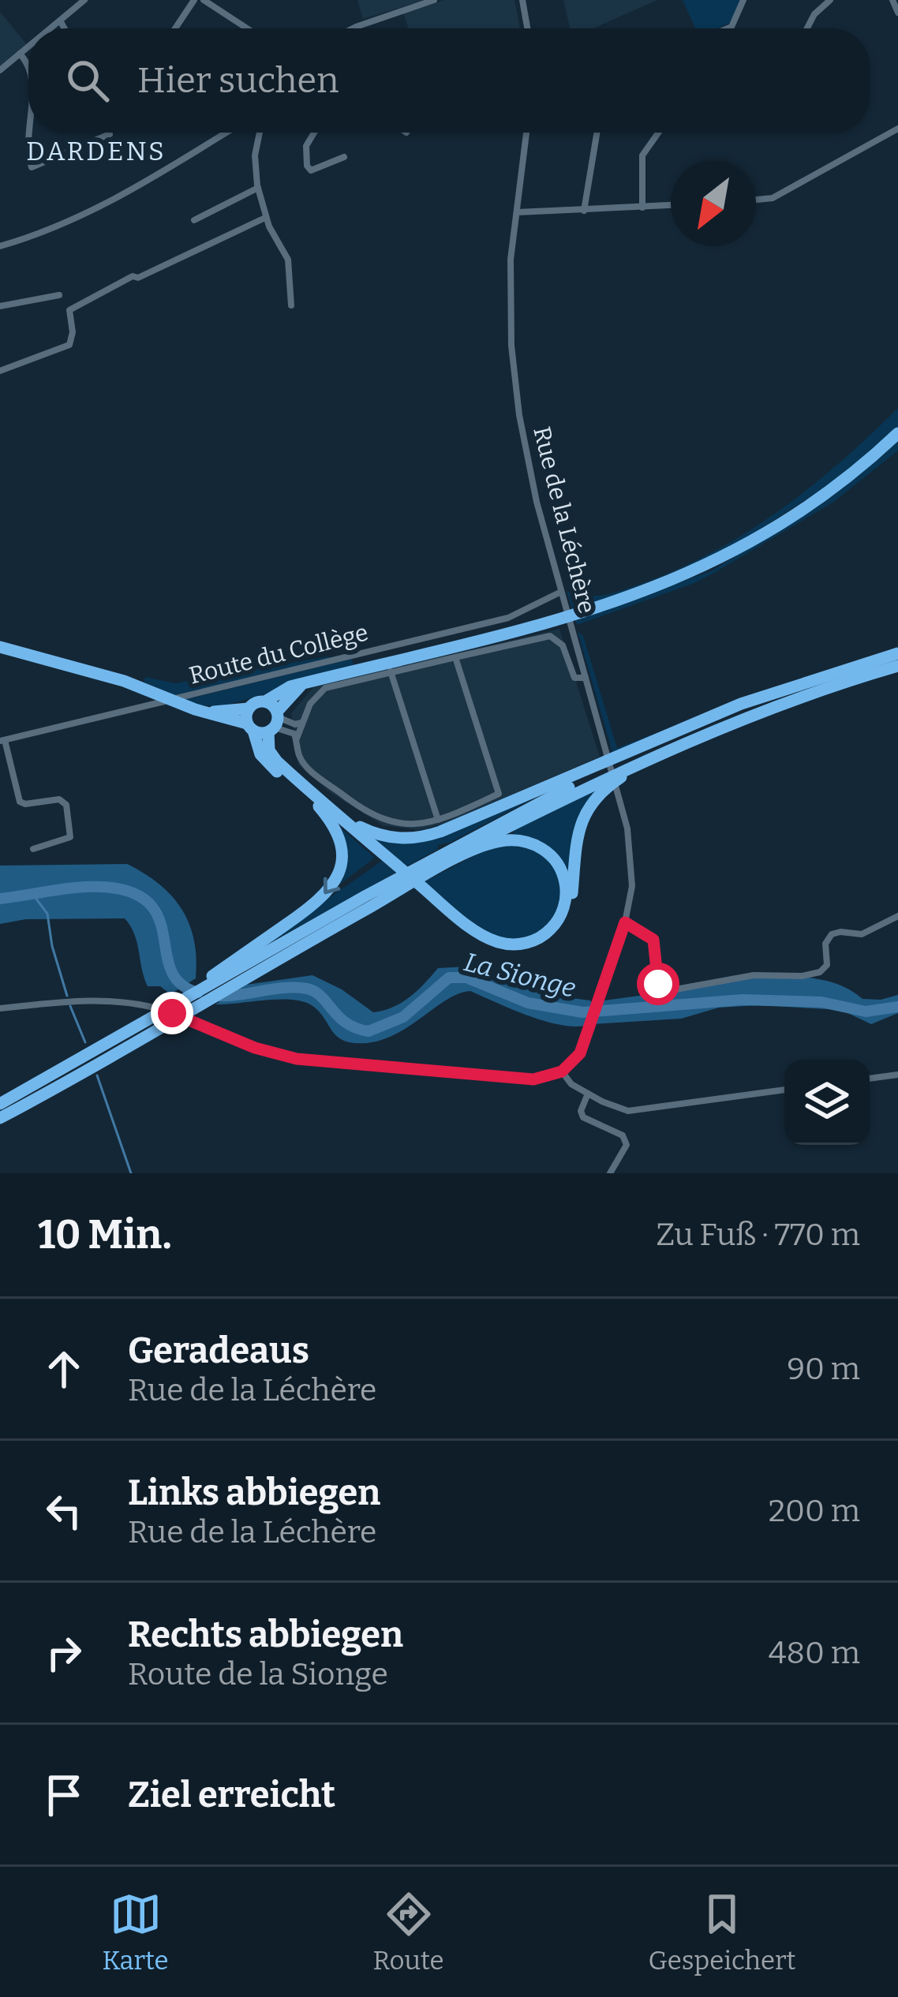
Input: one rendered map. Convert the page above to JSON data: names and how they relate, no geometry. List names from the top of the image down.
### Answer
{
  "streets": {
    "street": ["Rue de la Léchère", "Route du Collège"]
  },
  "crossings": [
    ["Rue de la Léchère", "Route du Collège"]
  ],
  "districts": ["DARDENS"],
  "water": ["La Sionge"],
  "north": "bottom left",
  "page": {
    "search": "Hier suchen",
    "heading": ["10 Min.", "Zu Fuß · 770 m"],
    "list": [
      ["Geradeaus", "Rue de la Léchère", "90 m"],
      ["Links abbiegen", "Rue de la Léchère", "200 m"],
      ["Rechts abbiegen", "Route de la Sionge", "480 m"],
      "Ziel erreicht"
    ],
    "nav": ["Karte", "Route", "Gespeichert"]
  }
}
